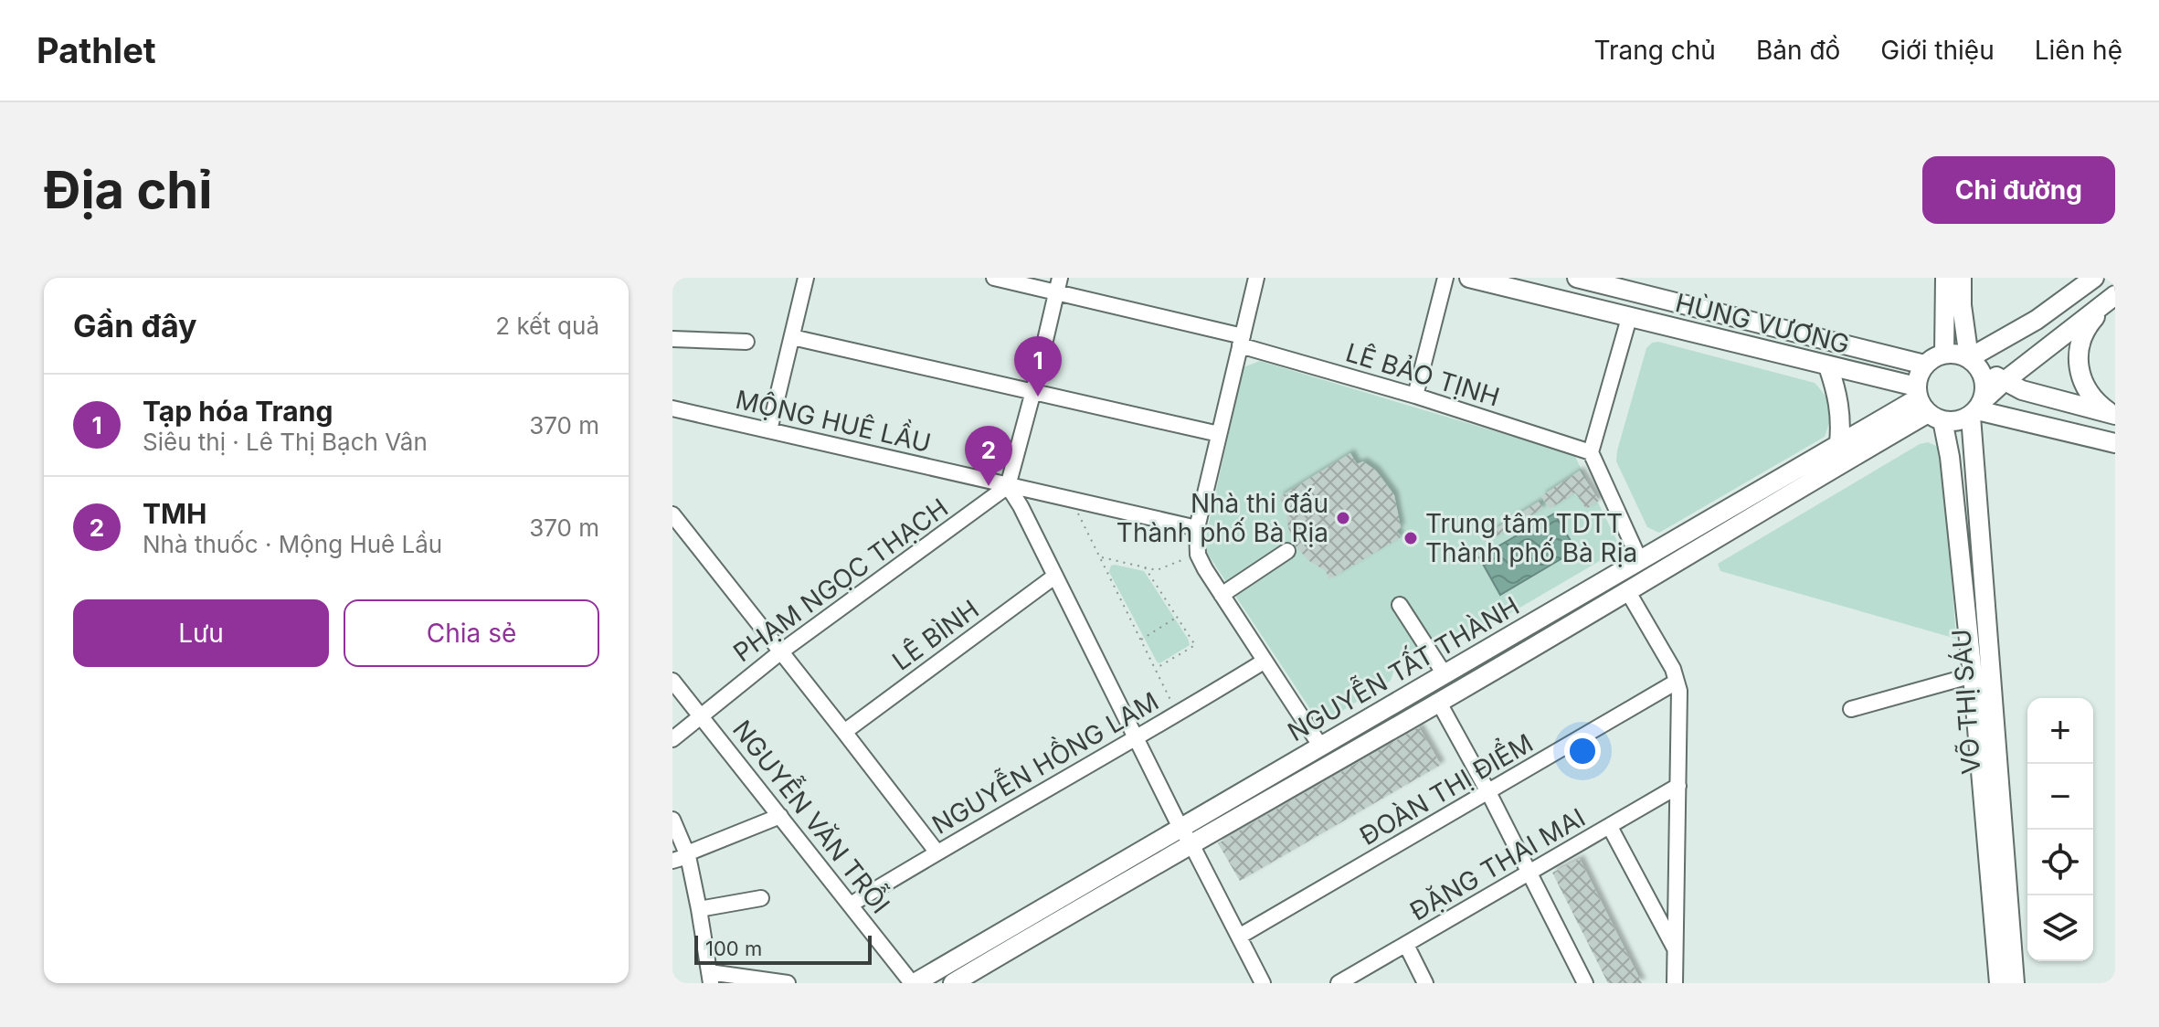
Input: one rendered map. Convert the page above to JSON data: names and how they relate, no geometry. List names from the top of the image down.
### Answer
{
  "streets": {
    "main road": ["HÙNG VƯƠNG", "NGUYỄN TẤT THÀNH", "VÕ THỊ SÁU"],
    "street": [
      "LÊ BẢO TỊNH",
      "MỘNG HUÊ LẦU",
      "PHẠM NGỌC THẠCH",
      "LÊ BÌNH",
      "NGUYỄN HỒNG LAM",
      "ĐOÀN THỊ ĐIỂM",
      "NGUYỄN VĂN TRỖI",
      "ĐẶNG THAI MAI"
    ]
  },
  "crossings": [
    ["HÙNG VƯƠNG", "NGUYỄN TẤT THÀNH"],
    ["HÙNG VƯƠNG", "VÕ THỊ SÁU"],
    ["MỘNG HUÊ LẦU", "PHẠM NGỌC THẠCH"],
    ["PHẠM NGỌC THẠCH", "NGUYỄN VĂN TRỖI"],
    ["NGUYỄN TẤT THÀNH", "VÕ THỊ SÁU"],
    ["NGUYỄN TẤT THÀNH", "NGUYỄN VĂN TRỖI"],
    ["NGUYỄN HỒNG LAM", "NGUYỄN VĂN TRỖI"]
  ],
  "places": ["Nhà thi đấu Thành phố Bà Rịa", "Trung tâm TDTT Thành phố Bà Rịa"],
  "scale_bar": "100 m",
  "page": {
    "header": "Pathlet",
    "nav": [
      "Trang chủ",
      "Bản đồ",
      "Giới thiệu",
      "Liên hệ"
    ],
    "buttons": [
      "Chỉ đường",
      ["Lưu", "Chia sẻ"]
    ],
    "title": "Địa chỉ",
    "heading": ["Gần đây", "2 kết quả"],
    "pins": ["1", "2"],
    "list": [
      {
        "mark": "1",
        "name": "Tạp hóa Trang",
        "note": "Siêu thị · Lê Thị Bạch Vân",
        "value": "370 m"
      },
      {
        "mark": "2",
        "name": "TMH",
        "note": "Nhà thuốc · Mộng Huê Lầu",
        "value": "370 m"
      }
    ],
    "map_buttons": ["+", "−"],
    "scale": "100 m"
  }
}
